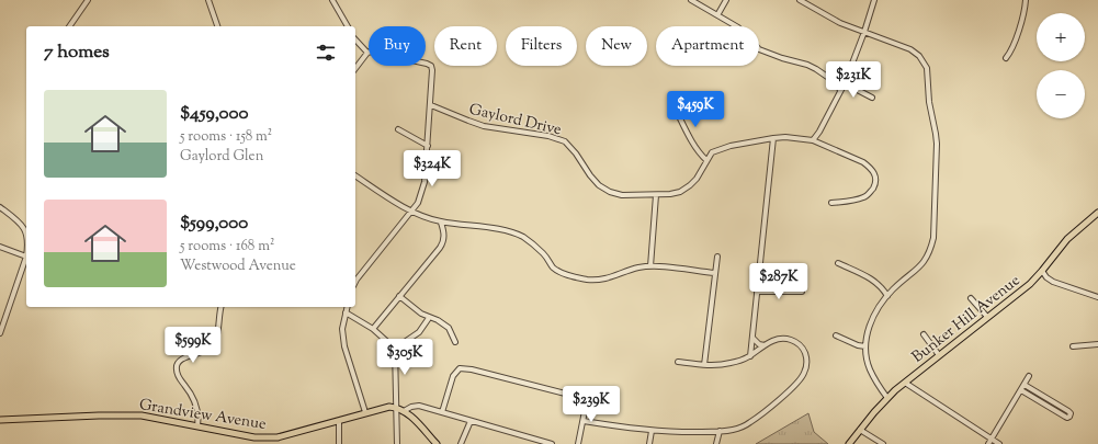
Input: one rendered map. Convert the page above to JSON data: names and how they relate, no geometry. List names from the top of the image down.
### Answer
{
  "streets": {
    "main road": ["Bunker Hill Avenue", "Grandview Avenue"],
    "street": ["Gaylord Drive"]
  },
  "page": {
    "map_buttons": ["+", "−"],
    "chip": [
      "Buy",
      "Rent",
      "Filters",
      "New",
      "Apartment"
    ],
    "heading": "7 homes",
    "price": [
      "$231K",
      "$459K",
      "$324K",
      "$287K",
      "$599K",
      "$305K",
      "$239K"
    ],
    "list": [
      {
        "name": "$459,000",
        "note": "5 rooms · 158 m² · Gaylord Glen"
      },
      {
        "name": "$599,000",
        "note": "5 rooms · 168 m² · Westwood Avenue"
      }
    ]
  }
}
